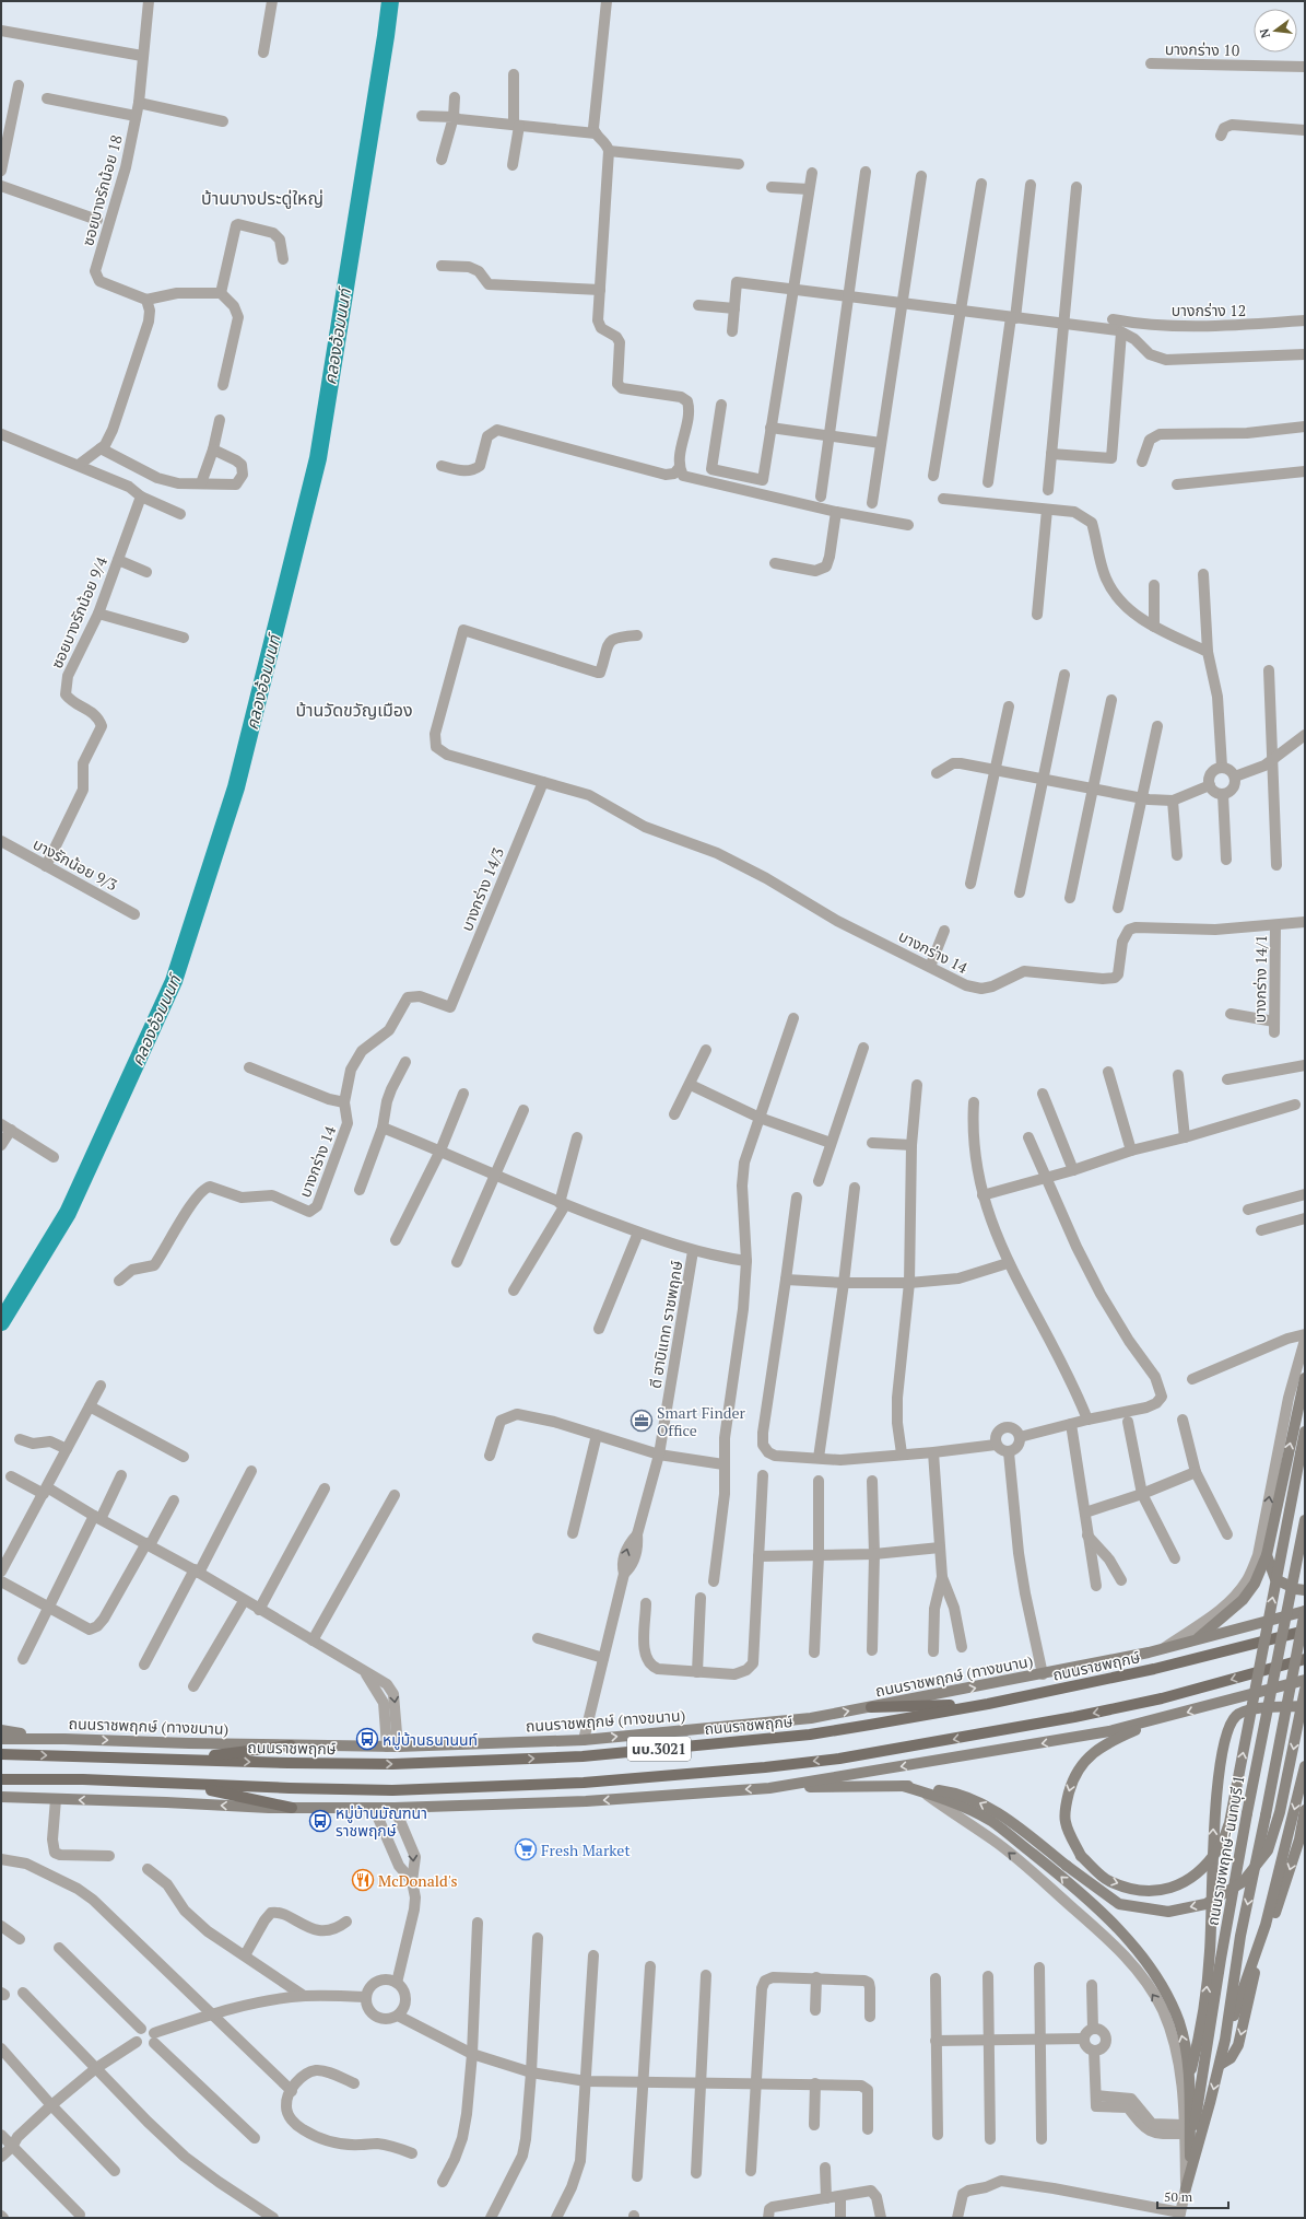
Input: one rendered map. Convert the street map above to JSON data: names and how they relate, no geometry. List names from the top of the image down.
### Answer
{
  "streets": {
    "main road": [
      "ถนนราชพฤกษ์",
      "ถนนราชพฤกษ์ (ทางขนาน)",
      "นบ.3021",
      "ถนนราชพฤกษ์-นนทบุรี 1"
    ],
    "street": [
      "บางกร่าง 10",
      "ซอยบางรักน้อย 18",
      "บางกร่าง 12",
      "ซอยบางรักน้อย 9/4",
      "บางรักน้อย 9/3",
      "บางกร่าง 14/3",
      "บางกร่าง 14",
      "บางกร่าง 14/1",
      "ดี ฮาบิแทท ราชพฤกษ์"
    ]
  },
  "crossings": [
    ["ซอยบางรักน้อย 9/4", "บางรักน้อย 9/3"],
    ["บางกร่าง 14/3", "บางกร่าง 14"],
    ["บางกร่าง 14", "บางกร่าง 14/1"],
    ["ดี ฮาบิแทท ราชพฤกษ์", "ถนนราชพฤกษ์ (ทางขนาน)"],
    ["ถนนราชพฤกษ์ (ทางขนาน)", "ถนนราชพฤกษ์-นนทบุรี 1"]
  ],
  "districts": ["บ้านบางประดู่ใหญ่", "บ้านวัดขวัญเมือง"],
  "water": ["คลองอ้อมนนท์"],
  "places": {
    "office": ["Smart Finder Office"],
    "bus stop": ["หมู่บ้านธนานนท์", "หมู่บ้านมัณฑนา ราชพฤกษ์"],
    "supermarket": ["Fresh Market"],
    "restaurant": ["McDonald's"]
  },
  "scale_bar": "50 m",
  "north": "left"
}
